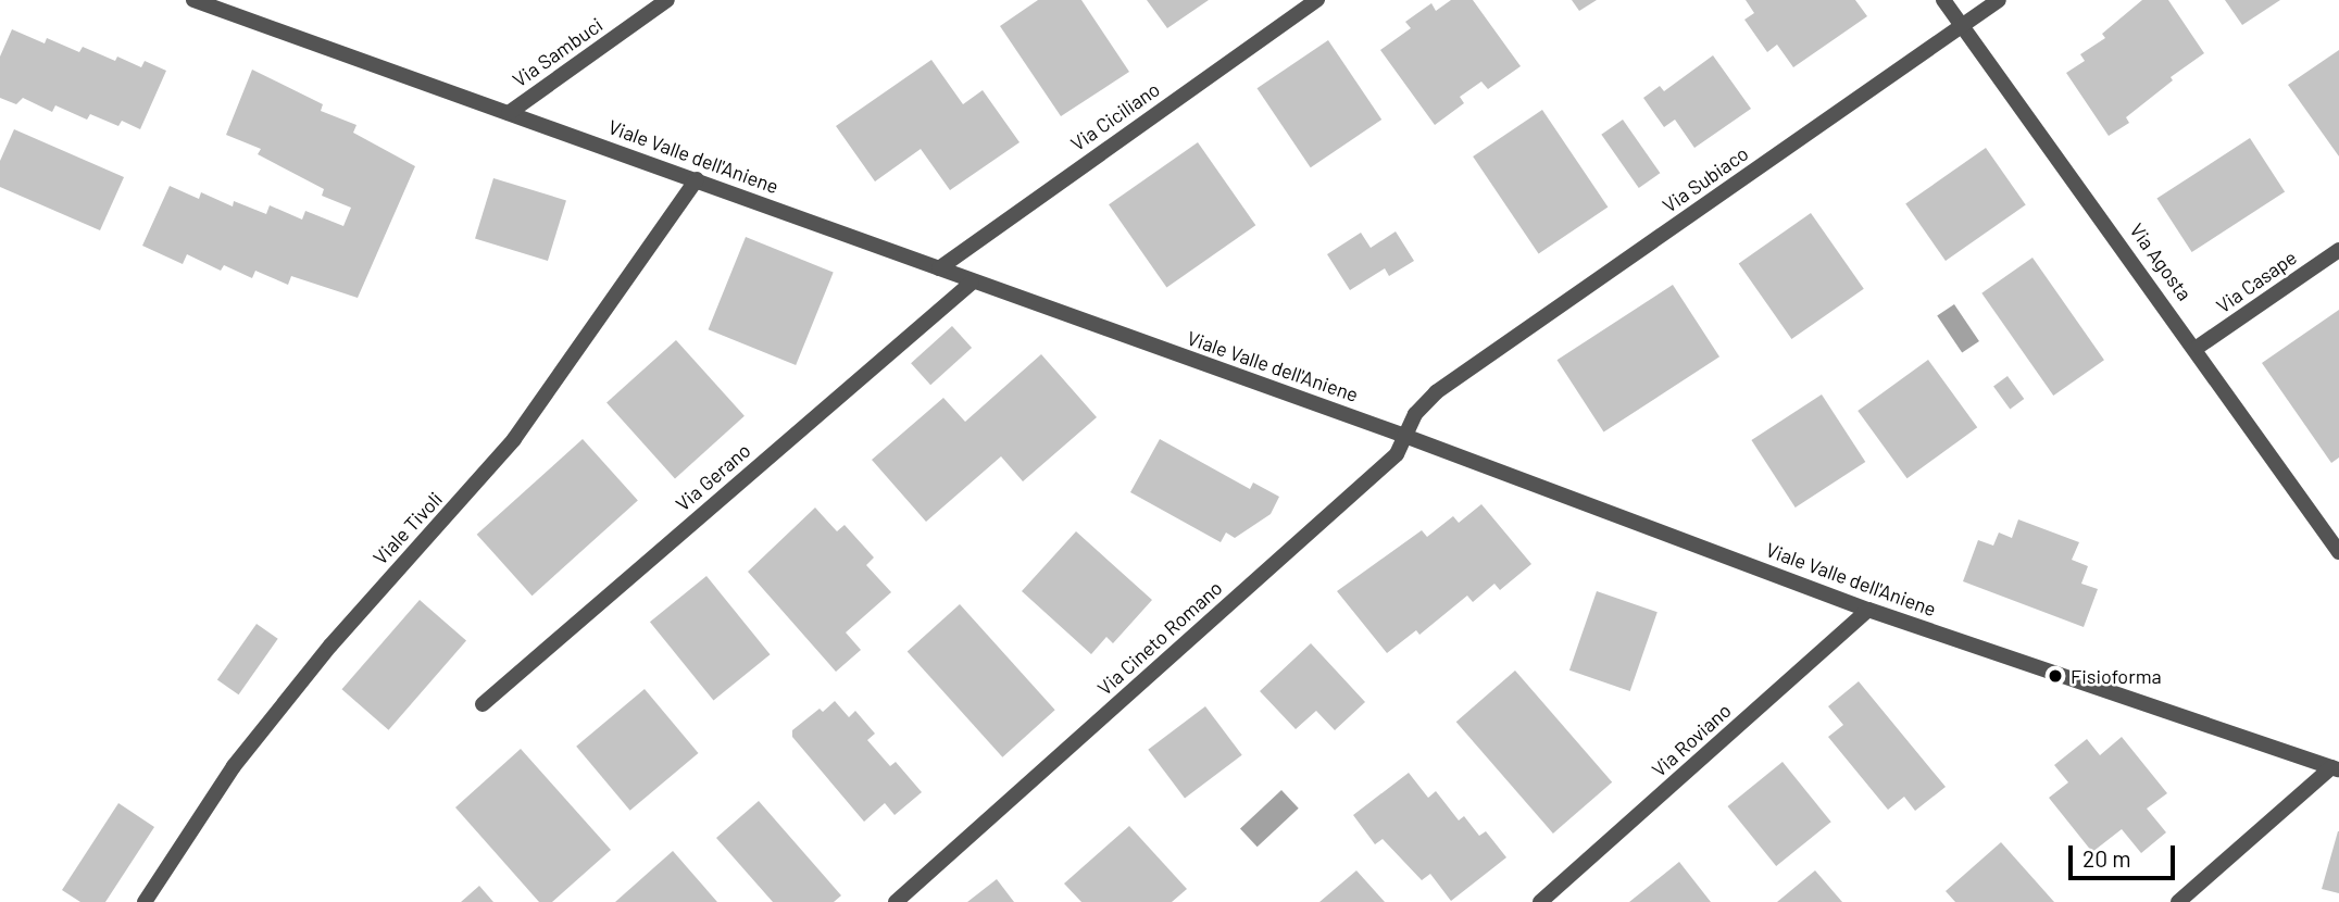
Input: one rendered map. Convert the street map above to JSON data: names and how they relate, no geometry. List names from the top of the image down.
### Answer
{
  "streets": {
    "street": [
      "Via Sambuci",
      "Via Ciciliano",
      "Viale Valle dell'Aniene",
      "Via Subiaco",
      "Via Agosta",
      "Via Casape",
      "Via Gerano",
      "Viale Tivoli",
      "Via Cineto Romano",
      "Via Roviano"
    ]
  },
  "crossings": [
    ["Via Sambuci", "Viale Valle dell'Aniene"],
    ["Via Ciciliano", "Viale Valle dell'Aniene"],
    ["Viale Valle dell'Aniene", "Via Gerano"],
    ["Viale Valle dell'Aniene", "Viale Tivoli"],
    ["Viale Valle dell'Aniene", "Via Cineto Romano"],
    ["Viale Valle dell'Aniene", "Via Roviano"],
    ["Via Subiaco", "Via Agosta"],
    ["Via Subiaco", "Via Cineto Romano"],
    ["Via Agosta", "Via Casape"]
  ],
  "places": ["Fisioforma"],
  "scale_bar": "20 m"
}
